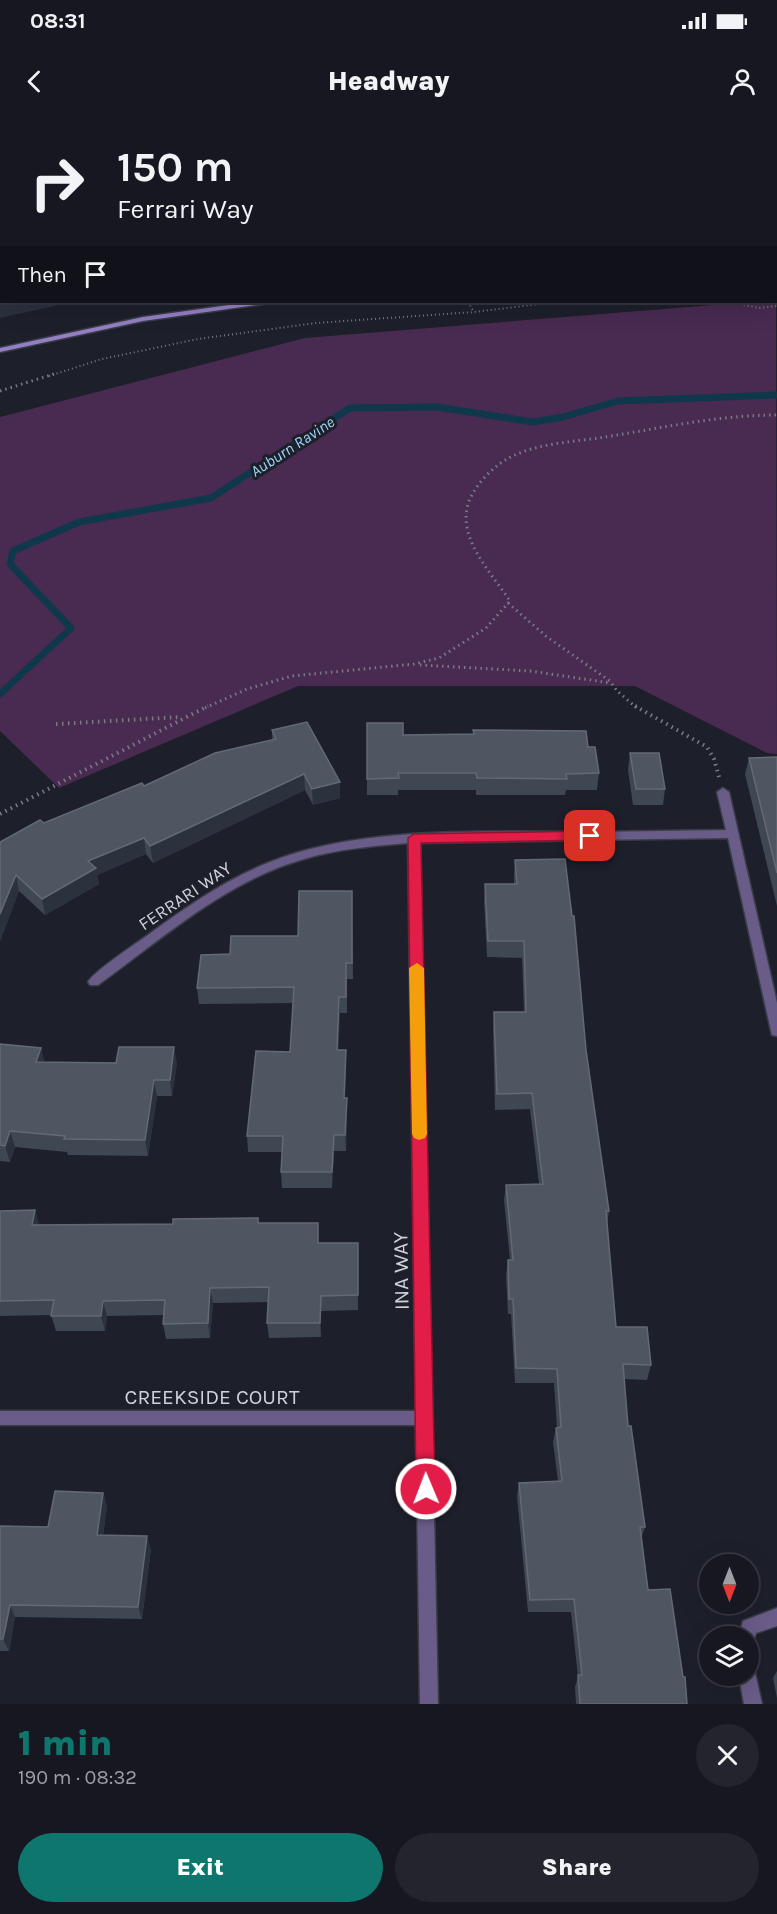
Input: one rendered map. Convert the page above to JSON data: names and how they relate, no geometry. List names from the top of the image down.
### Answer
{
  "streets": {
    "street": ["FERRARI WAY", "INA WAY", "CREEKSIDE COURT"]
  },
  "crossings": [
    ["FERRARI WAY", "INA WAY"],
    ["INA WAY", "CREEKSIDE COURT"]
  ],
  "water": ["Auburn Ravine"],
  "north": "bottom",
  "page": {
    "status": "08:31",
    "header": "Headway",
    "turn": ["150 m", "Ferrari Way"],
    "then": "Then",
    "heading": ["1 min", "190 m · 08:32"],
    "buttons": ["Exit", "Share"]
  }
}
